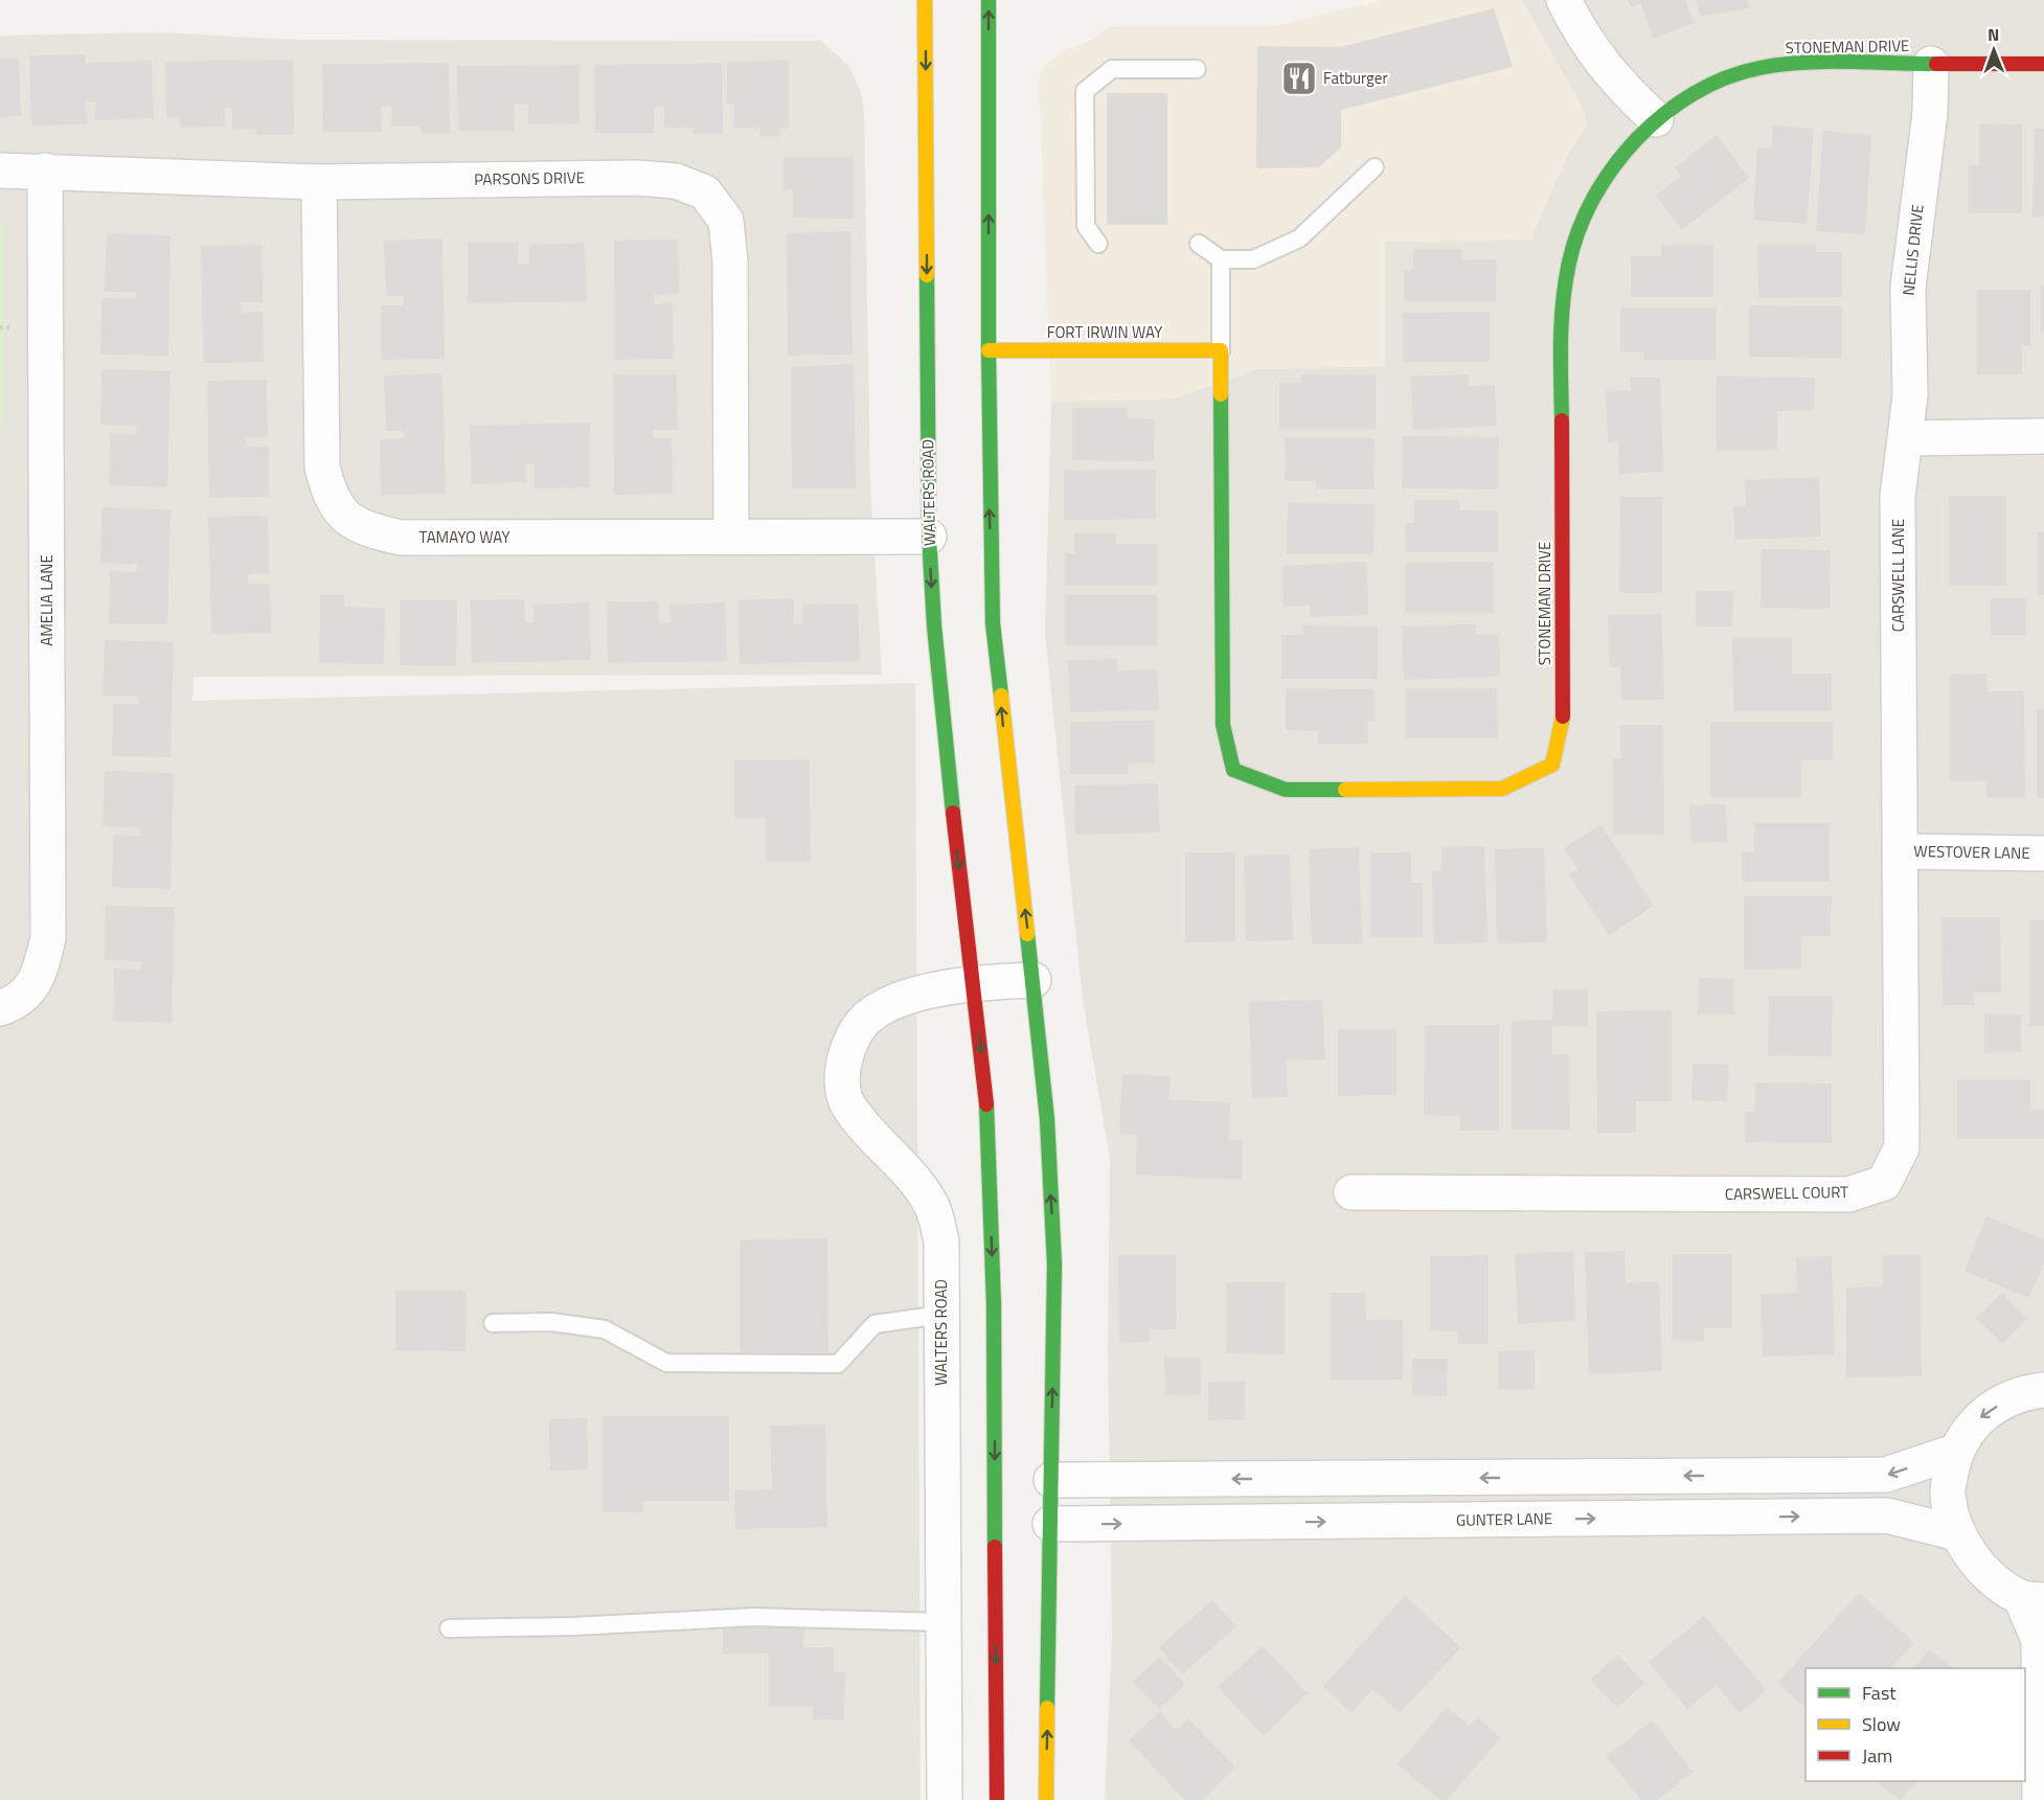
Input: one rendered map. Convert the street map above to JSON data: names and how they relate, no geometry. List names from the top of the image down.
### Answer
{
  "streets": {
    "main road": ["STONEMAN DRIVE", "FORT IRWIN WAY", "WALTERS ROAD"],
    "street": [
      "PARSONS DRIVE",
      "NELLIS DRIVE",
      "TAMAYO WAY",
      "CARSWELL LANE",
      "AMELIA LANE",
      "WESTOVER LANE",
      "CARSWELL COURT",
      "GUNTER LANE"
    ]
  },
  "crossings": [
    ["STONEMAN DRIVE", "NELLIS DRIVE"],
    ["STONEMAN DRIVE", "FORT IRWIN WAY"],
    ["PARSONS DRIVE", "TAMAYO WAY"],
    ["PARSONS DRIVE", "AMELIA LANE"],
    ["NELLIS DRIVE", "CARSWELL LANE"],
    ["WALTERS ROAD", "TAMAYO WAY"],
    ["CARSWELL LANE", "WESTOVER LANE"],
    ["CARSWELL LANE", "CARSWELL COURT"],
    ["WESTOVER LANE", "CARSWELL COURT"]
  ],
  "places": {
    "restaurant": ["Fatburger"]
  },
  "legend": ["Fast", "Slow", "Jam"],
  "north": "top"
}
